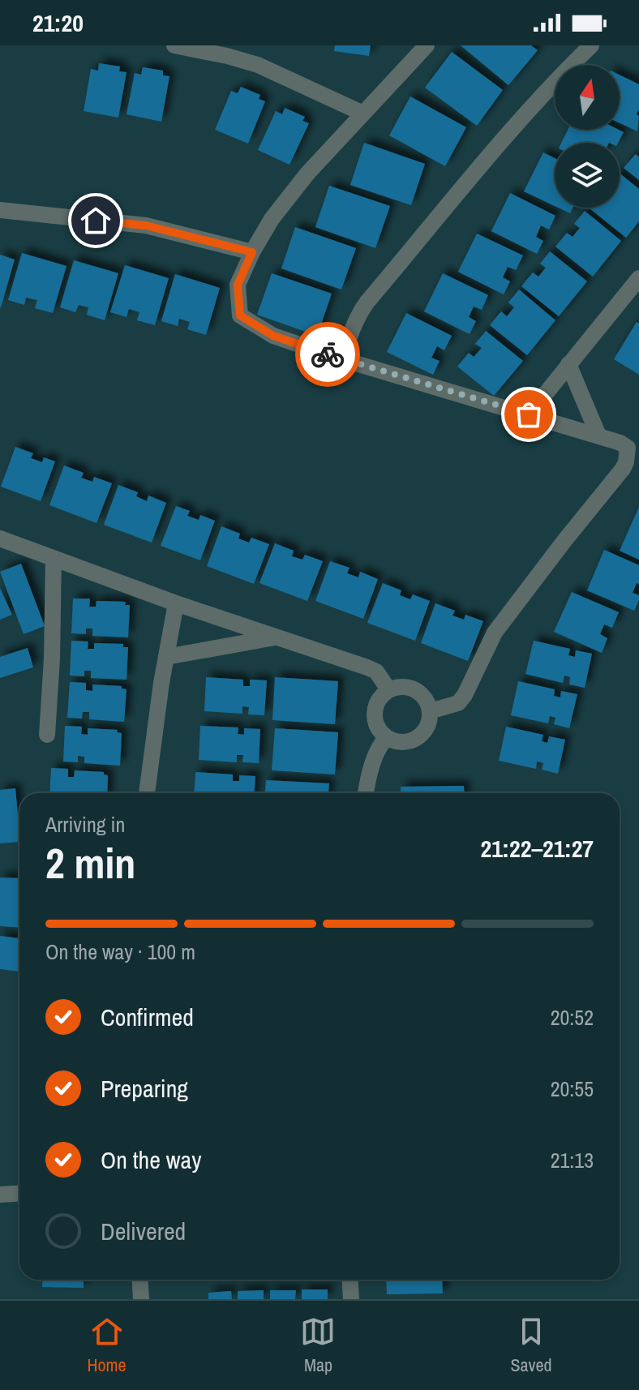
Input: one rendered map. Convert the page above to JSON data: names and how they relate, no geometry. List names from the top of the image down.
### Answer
{
  "north": "top",
  "page": {
    "status": "21:20",
    "heading": ["2 min", "Arriving in", "21:22–21:27"],
    "bar": "On the way · 100 m",
    "list": [
      ["Confirmed", "20:52"],
      ["Preparing", "20:55"],
      ["On the way", "21:13"],
      "Delivered"
    ],
    "tabs": ["Home", "Map", "Saved"]
  }
}
